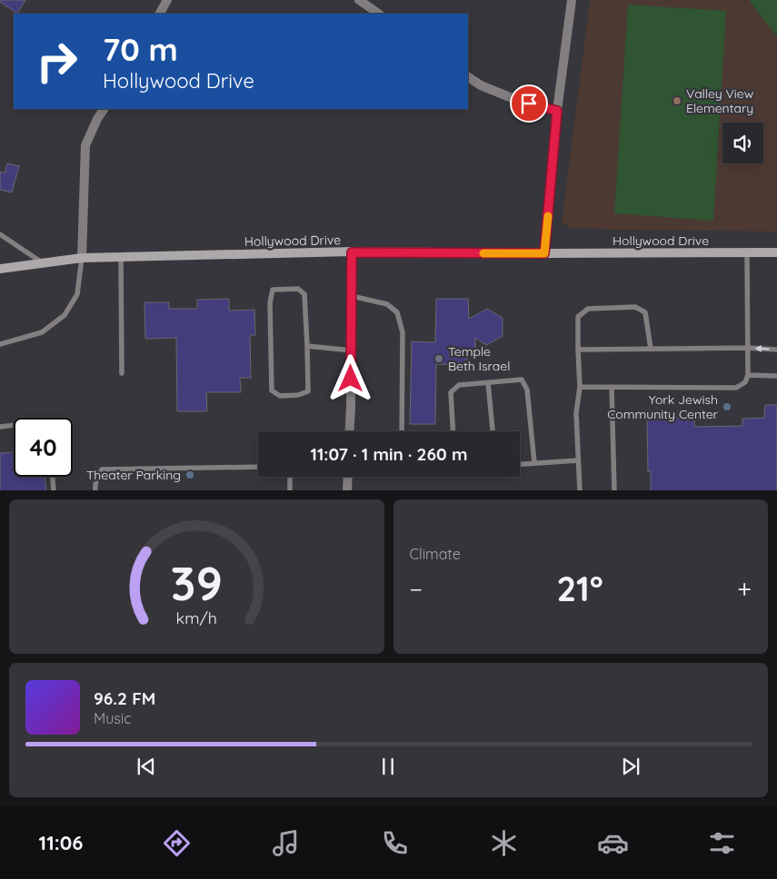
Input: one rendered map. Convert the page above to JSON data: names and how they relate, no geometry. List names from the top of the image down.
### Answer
{
  "streets": {
    "main road": ["Hollywood Drive"]
  },
  "places": [
    "Valley View Elementary",
    "Temple Beth Israel",
    "York Jewish Community Center",
    "Theater Parking"
  ],
  "page": {
    "turn": ["70 m", "Hollywood Drive"],
    "limit": "40",
    "trip": "11:07 · 1 min · 260 m",
    "tile": "Climate",
    "heat": ["−", "21°", "+"],
    "song": ["96.2 FM", "Music"],
    "tabs": "11:06",
    "gauge": ["39", "km/h"]
  }
}
